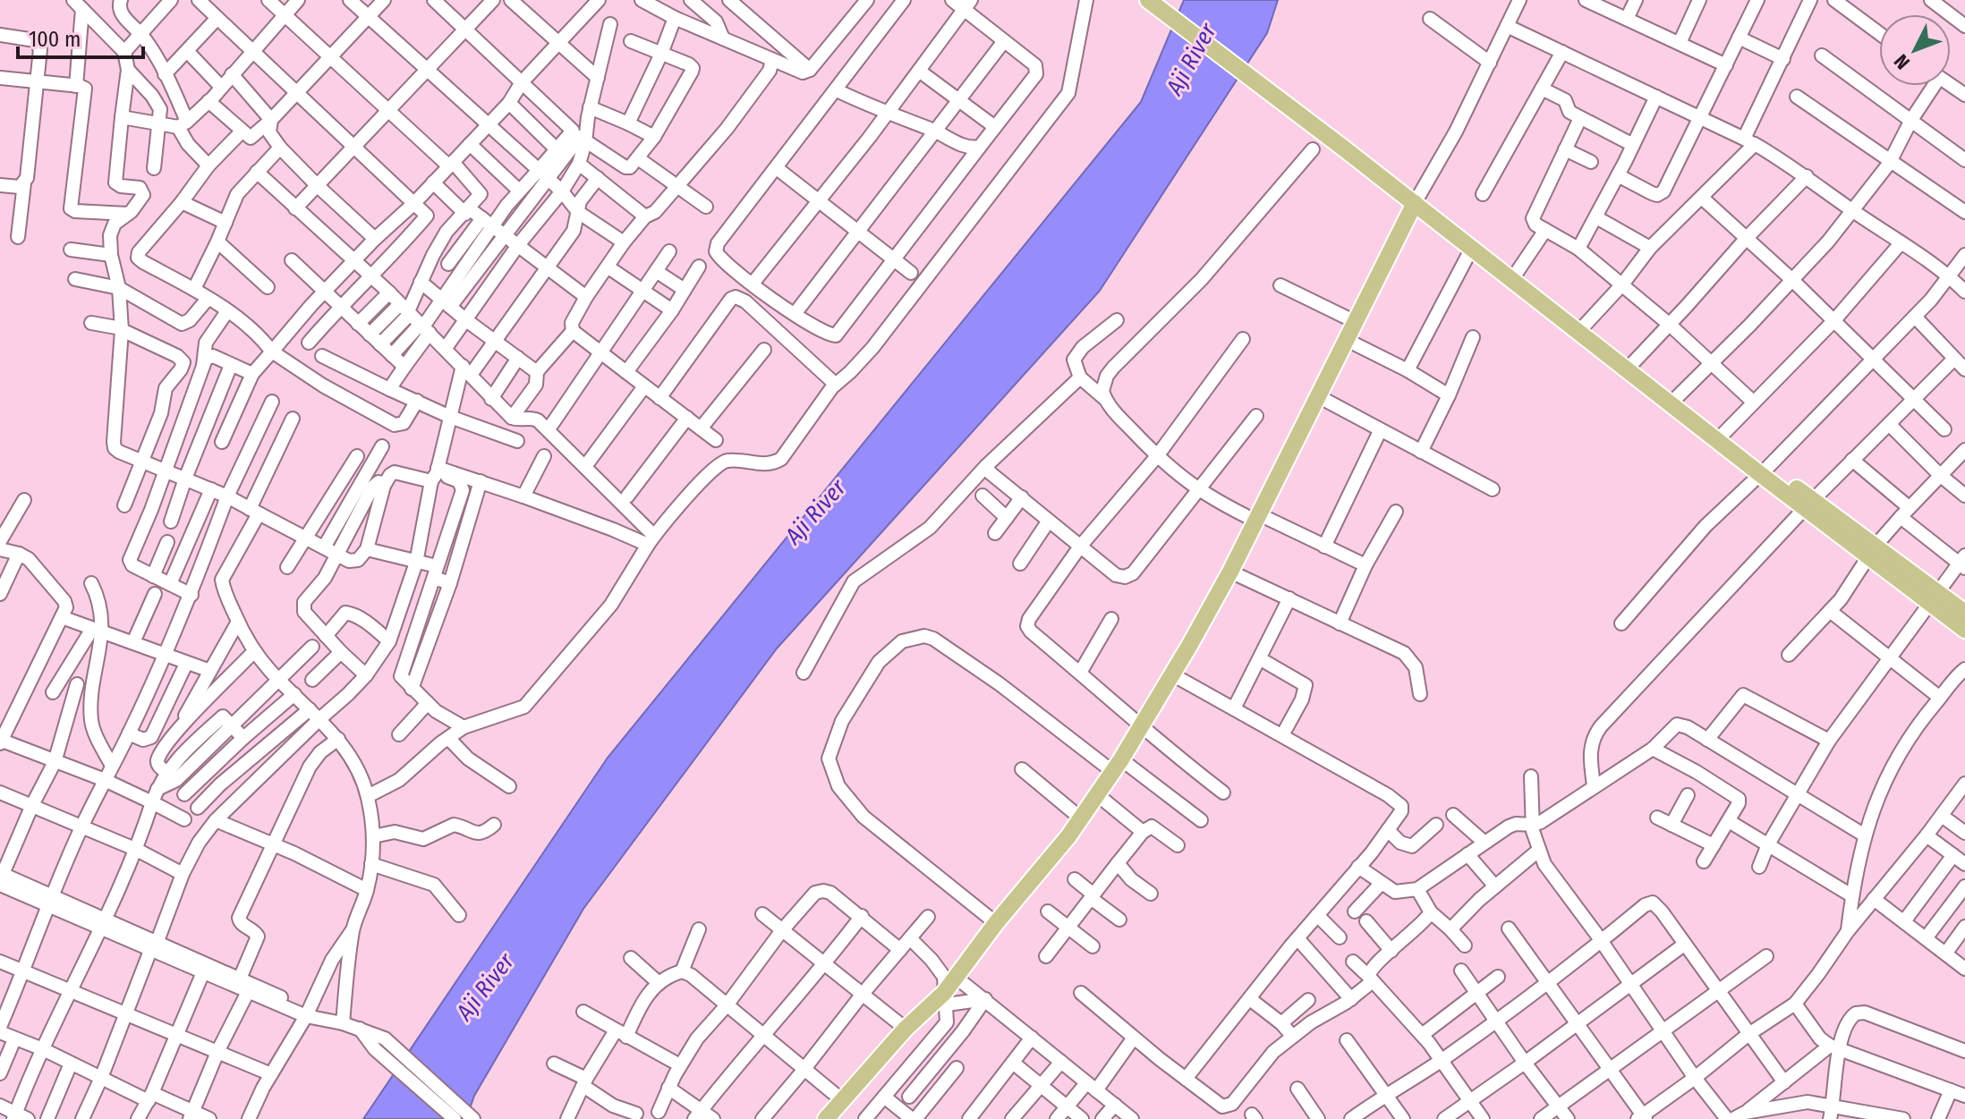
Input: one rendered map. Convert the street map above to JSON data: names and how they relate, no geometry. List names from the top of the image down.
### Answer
{
  "water": ["Aji River"],
  "scale_bar": "100 m",
  "north": "bottom left"
}
